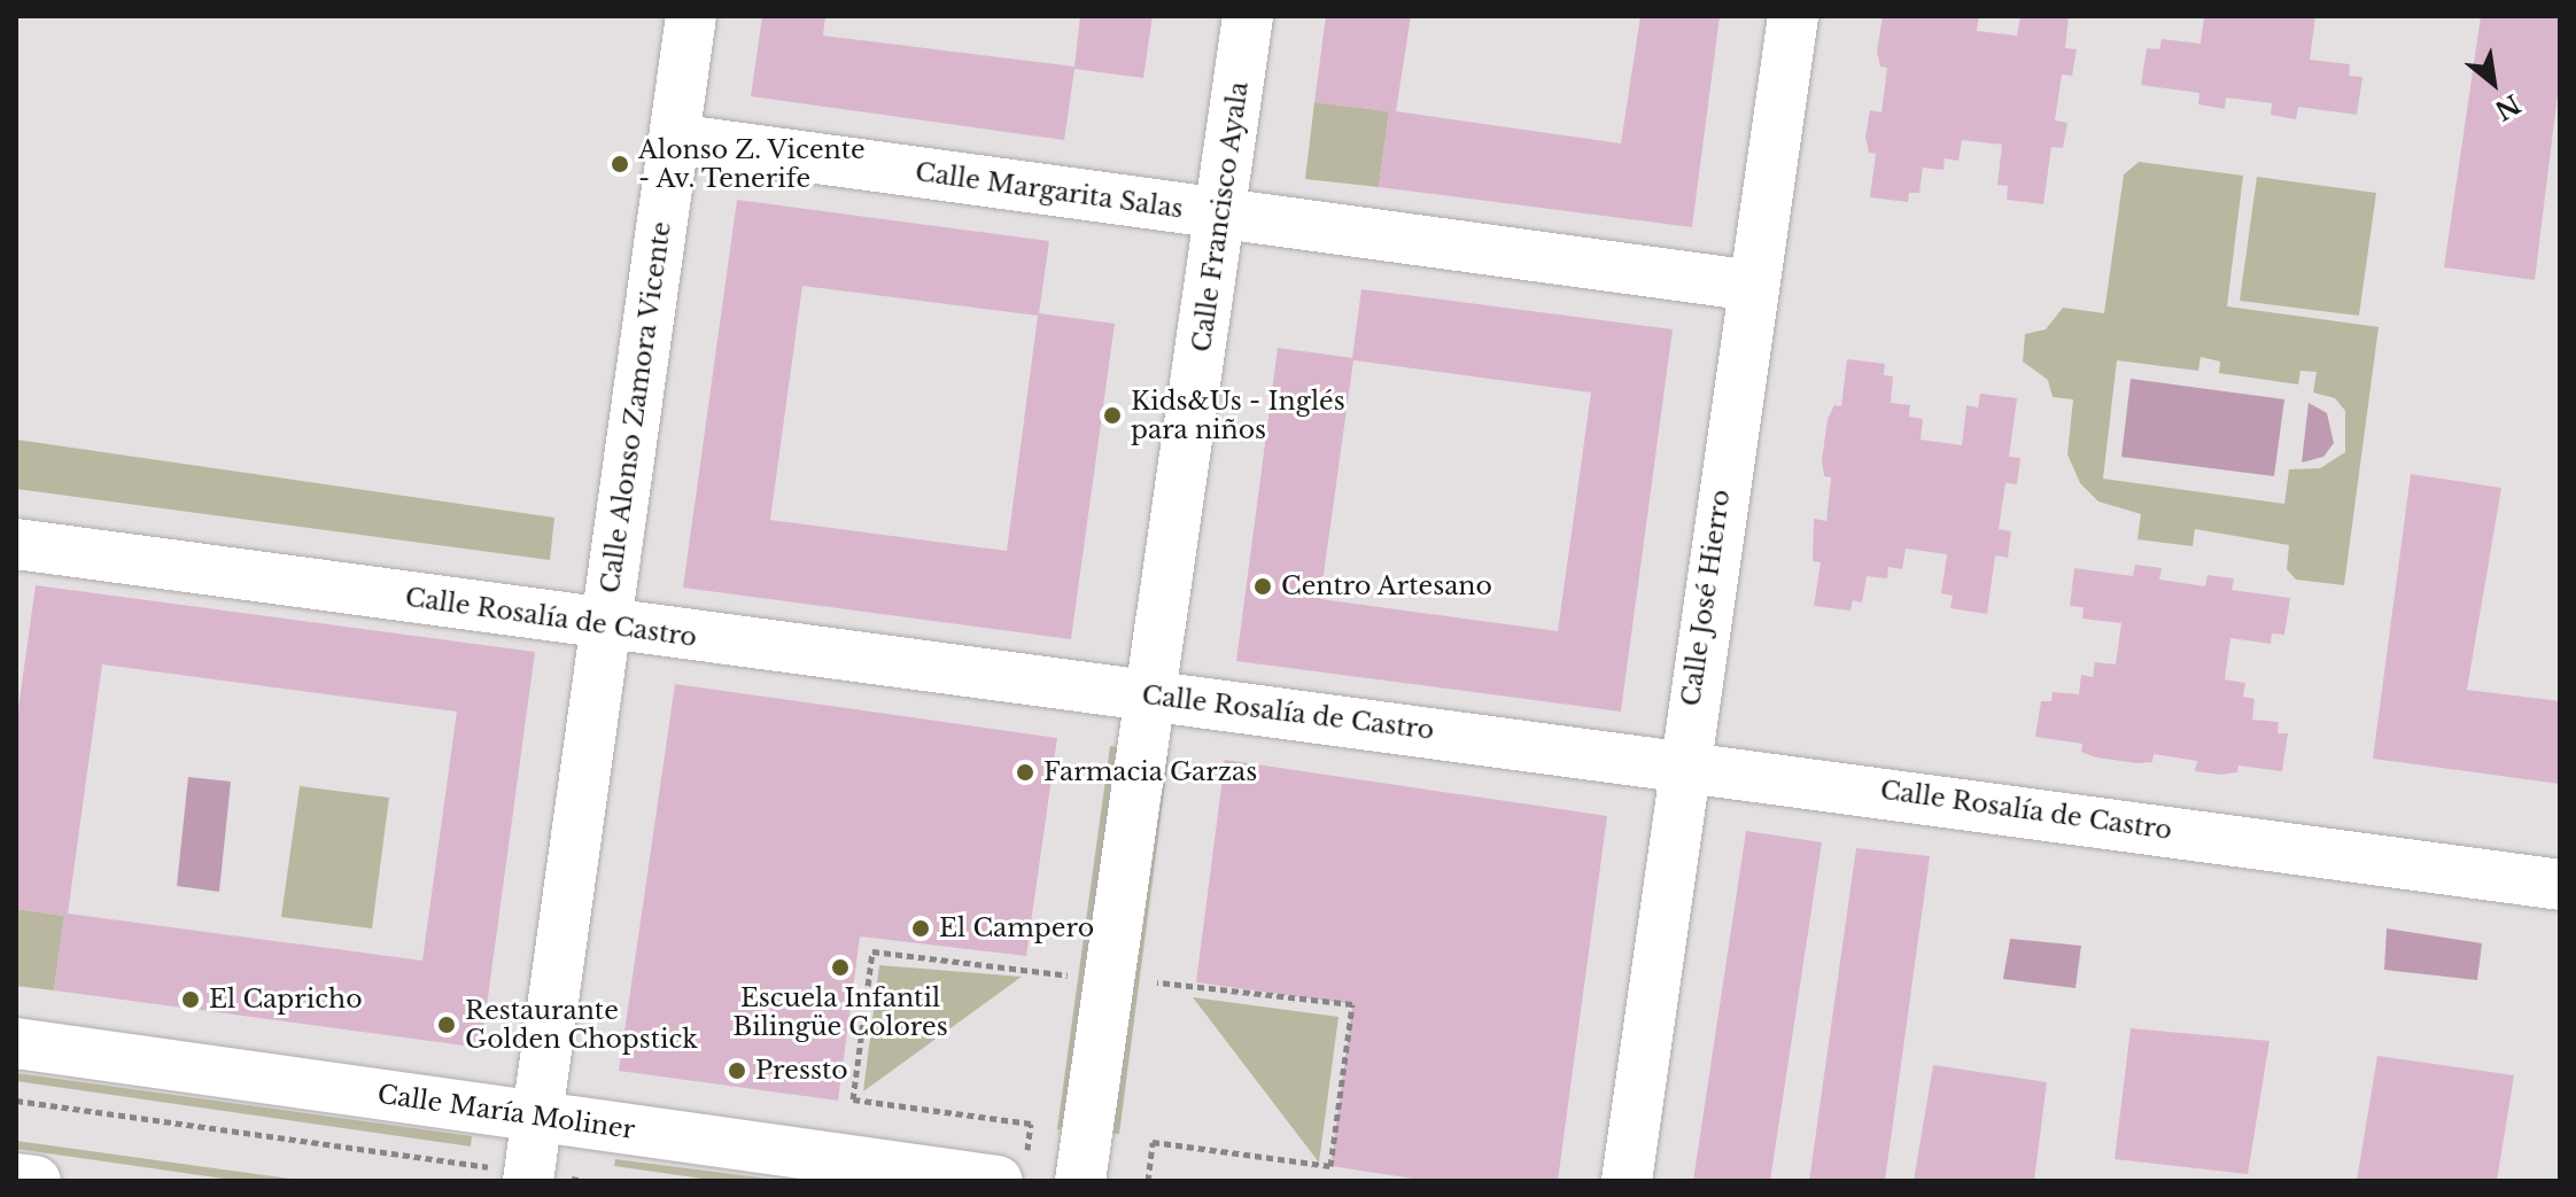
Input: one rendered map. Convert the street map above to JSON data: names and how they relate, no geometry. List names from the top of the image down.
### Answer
{
  "streets": {
    "street": [
      "Calle Margarita Salas",
      "Calle Francisco Ayala",
      "Calle Alonso Zamora Vicente",
      "Calle José Hierro",
      "Calle Rosalía de Castro",
      "Calle María Moliner"
    ]
  },
  "crossings": [
    ["Calle Margarita Salas", "Calle Francisco Ayala"],
    ["Calle Margarita Salas", "Calle Alonso Zamora Vicente"],
    ["Calle Margarita Salas", "Calle José Hierro"],
    ["Calle Francisco Ayala", "Calle Rosalía de Castro"],
    ["Calle Alonso Zamora Vicente", "Calle Rosalía de Castro"],
    ["Calle Alonso Zamora Vicente", "Calle María Moliner"],
    ["Calle José Hierro", "Calle Rosalía de Castro"]
  ],
  "places": [
    "Alonso Z. Vicente - Av. Tenerife",
    "Kids&Us - Inglés para niños",
    "Centro Artesano",
    "Farmacia Garzas",
    "El Campero",
    "Escuela Infantil Bilingüe Colores",
    "El Capricho",
    "Restaurante Golden Chopstick",
    "Pressto"
  ],
  "north": "bottom right"
}
